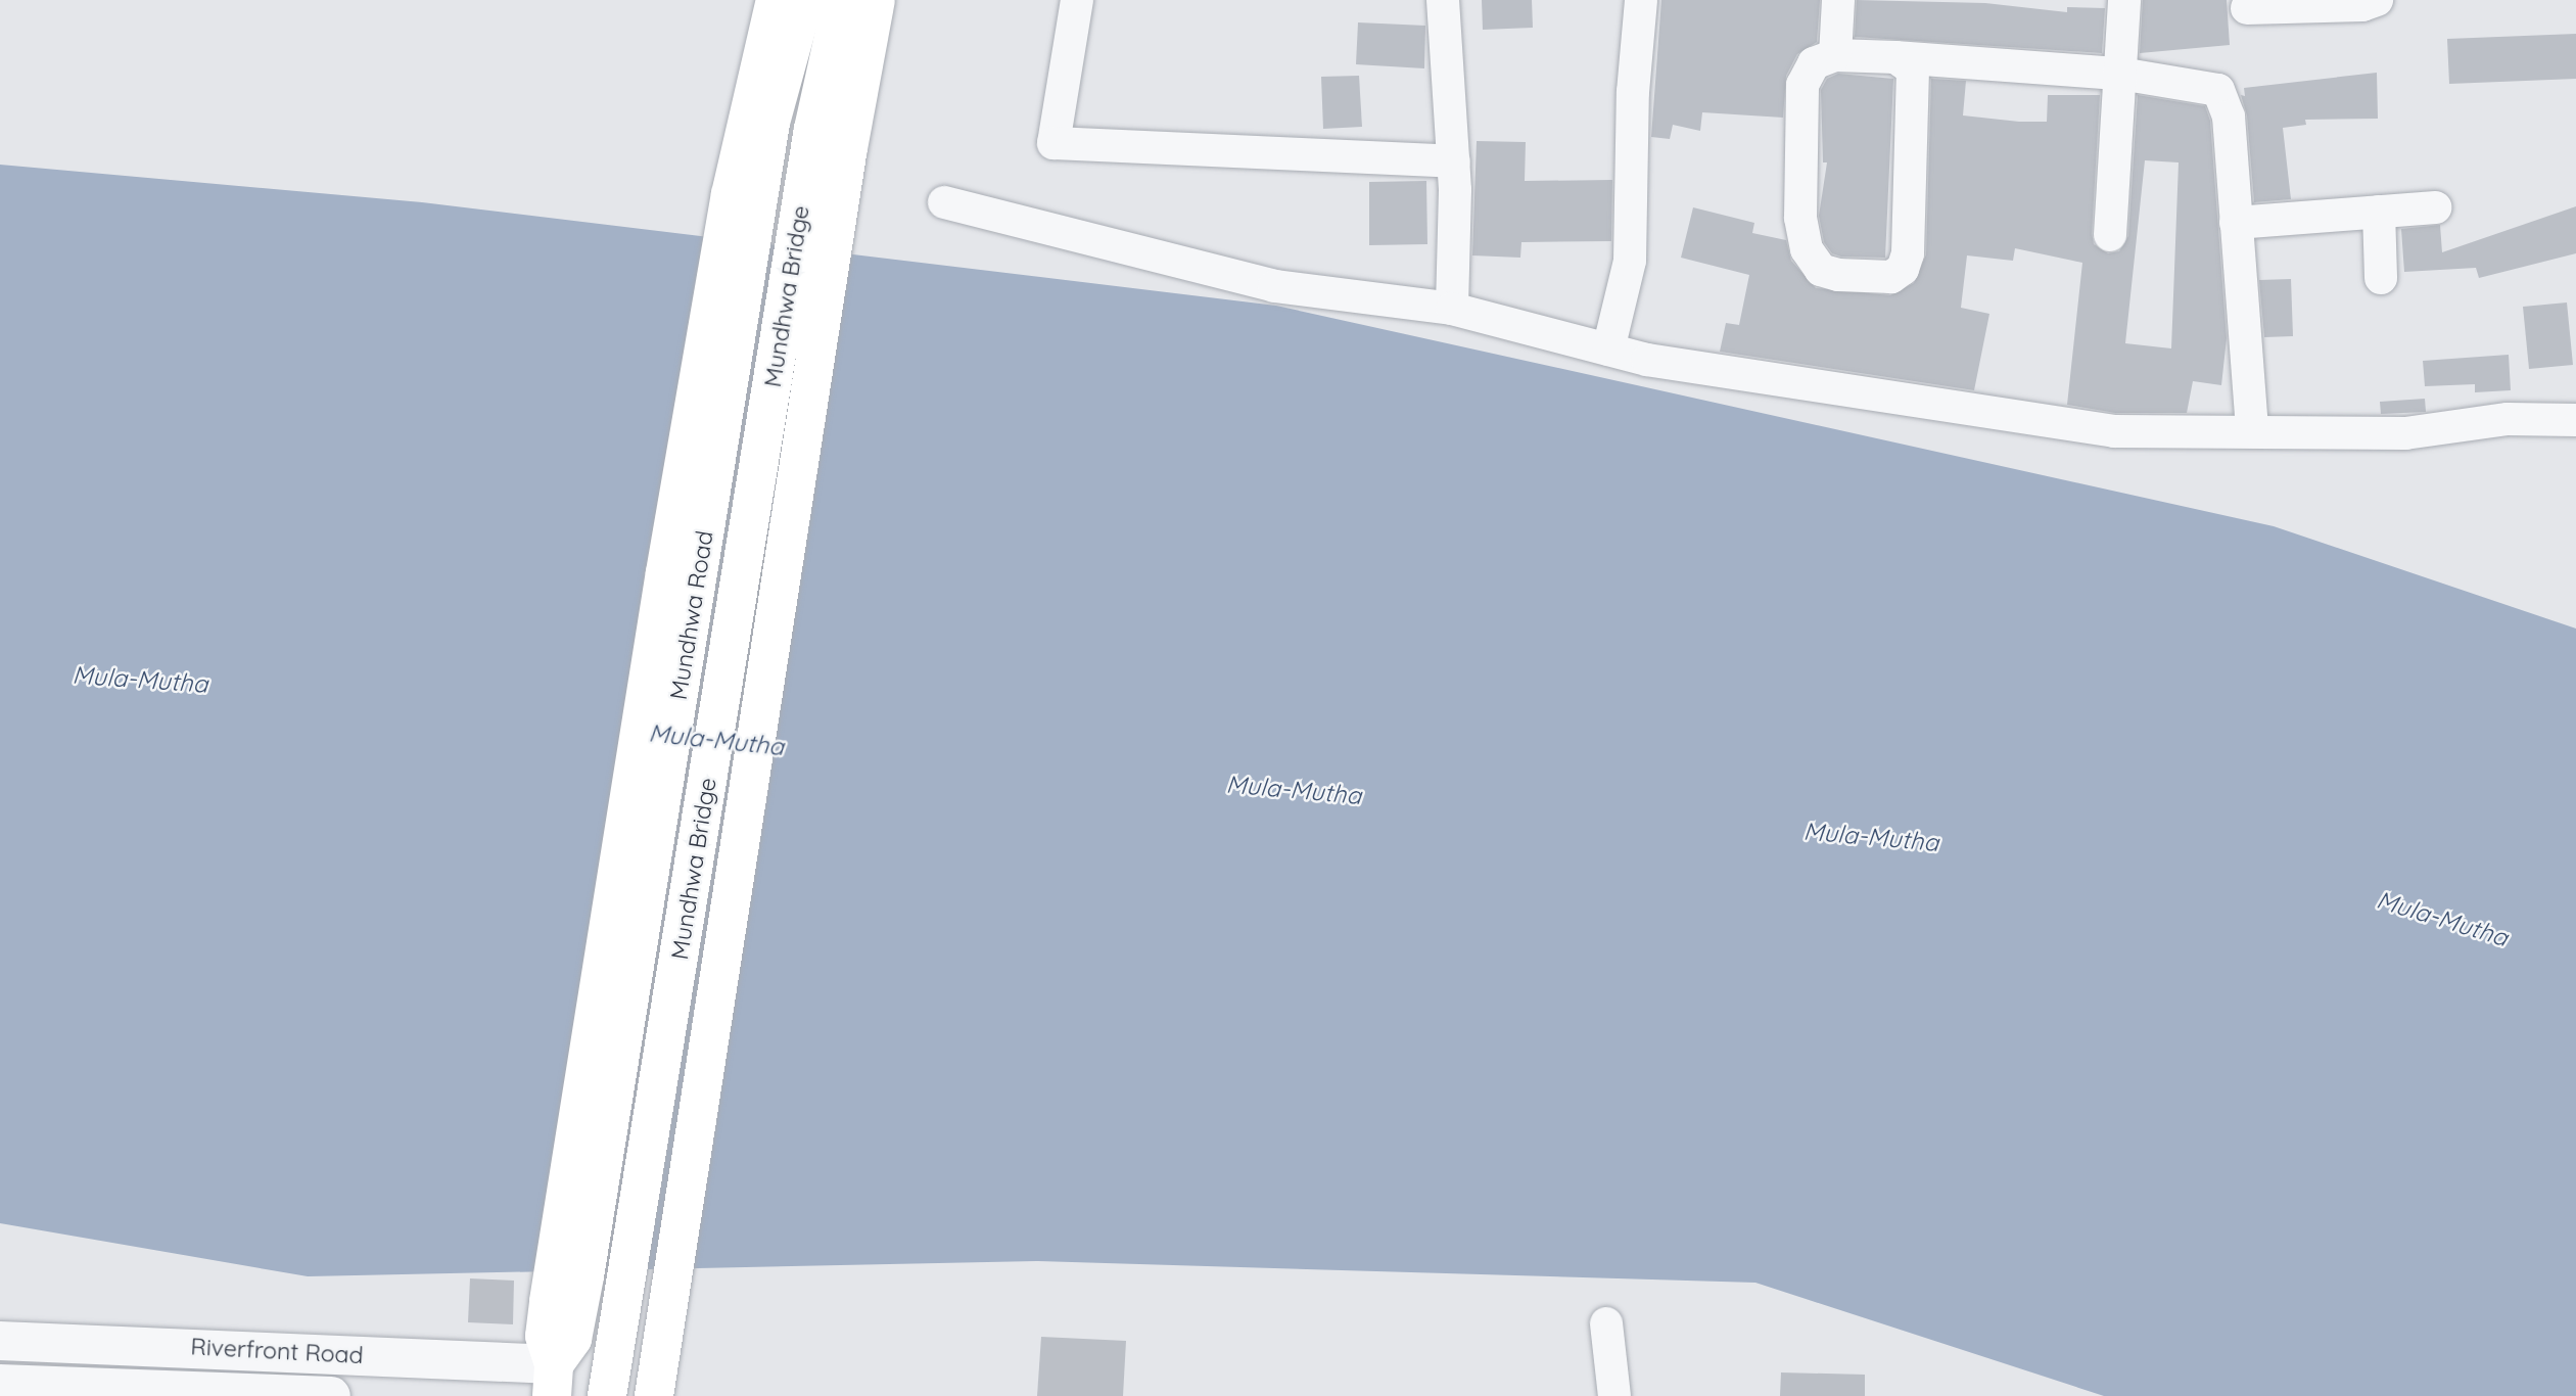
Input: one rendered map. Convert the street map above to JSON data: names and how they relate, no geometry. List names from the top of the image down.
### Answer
{
  "streets": {
    "highway": ["Mundhwa Bridge", "Mundhwa Road"],
    "street": ["Riverfront Road"]
  },
  "crossings": [
    ["Mundhwa Road", "Riverfront Road"]
  ],
  "water": ["Mula-Mutha"]
}
